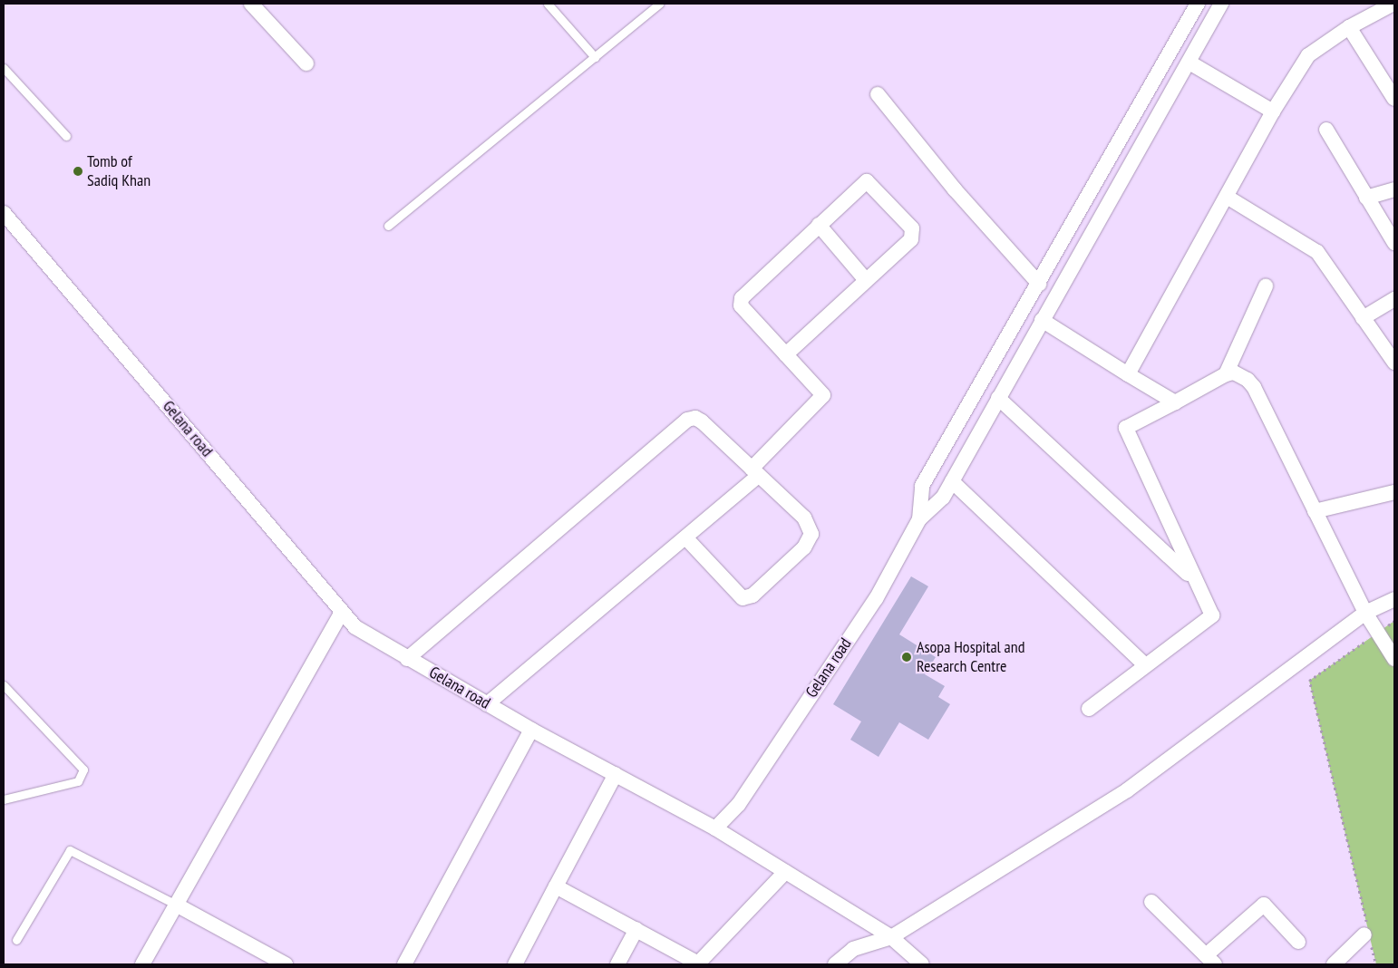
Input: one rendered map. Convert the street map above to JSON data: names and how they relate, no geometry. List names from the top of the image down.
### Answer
{
  "streets": {
    "street": ["Gelana road"]
  },
  "places": ["Tomb of Sadiq Khan", "Asopa Hospital and Research Centre"]
}
